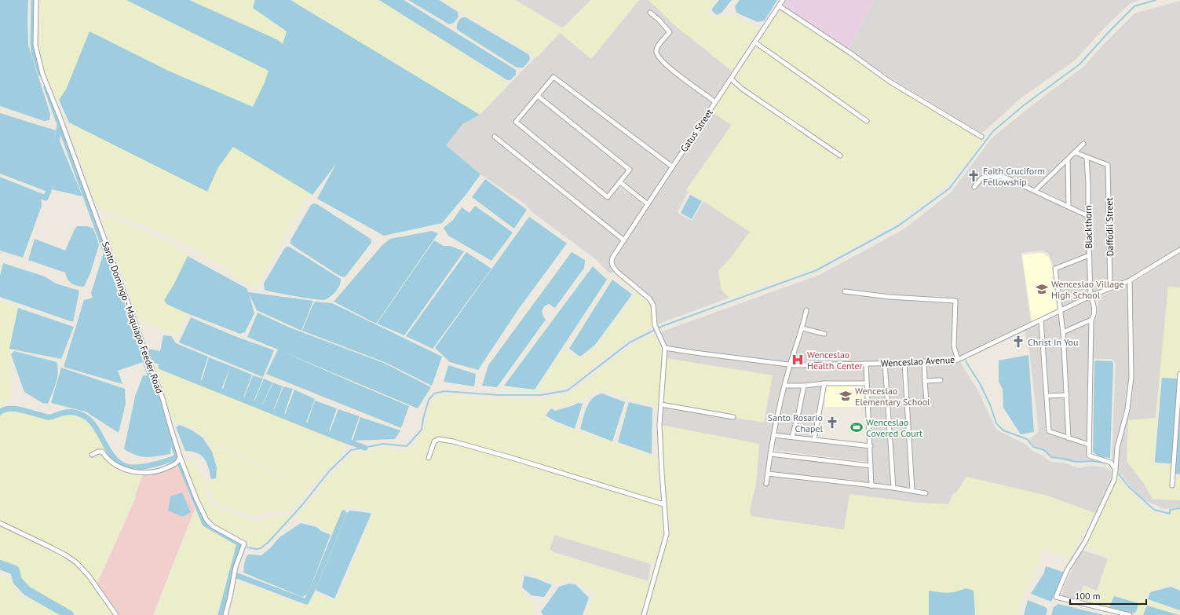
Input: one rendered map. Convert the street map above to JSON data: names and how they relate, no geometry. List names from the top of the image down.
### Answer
{
  "streets": {
    "street": [
      "Gatus Street",
      "Blackthorn",
      "Daffodil Street",
      "Santo Domingo - Maquiapo Feeder Road",
      "Wenceslao Avenue"
    ]
  },
  "crossings": [
    ["Gatus Street", "Wenceslao Avenue"],
    ["Blackthorn", "Daffodil Street"],
    ["Blackthorn", "Wenceslao Avenue"],
    ["Daffodil Street", "Wenceslao Avenue"]
  ],
  "places": {
    "church": ["Faith Cruciform Fellowship", "Christ In You", "Santo Rosario Chapel"],
    "school or university": ["Wenceslao Village High School", "Wenceslao Elementary School"],
    "hospital": ["Wenceslao Health Center"],
    "sports": ["Wenceslao Covered Court"]
  },
  "scale_bar": "100 m"
}
